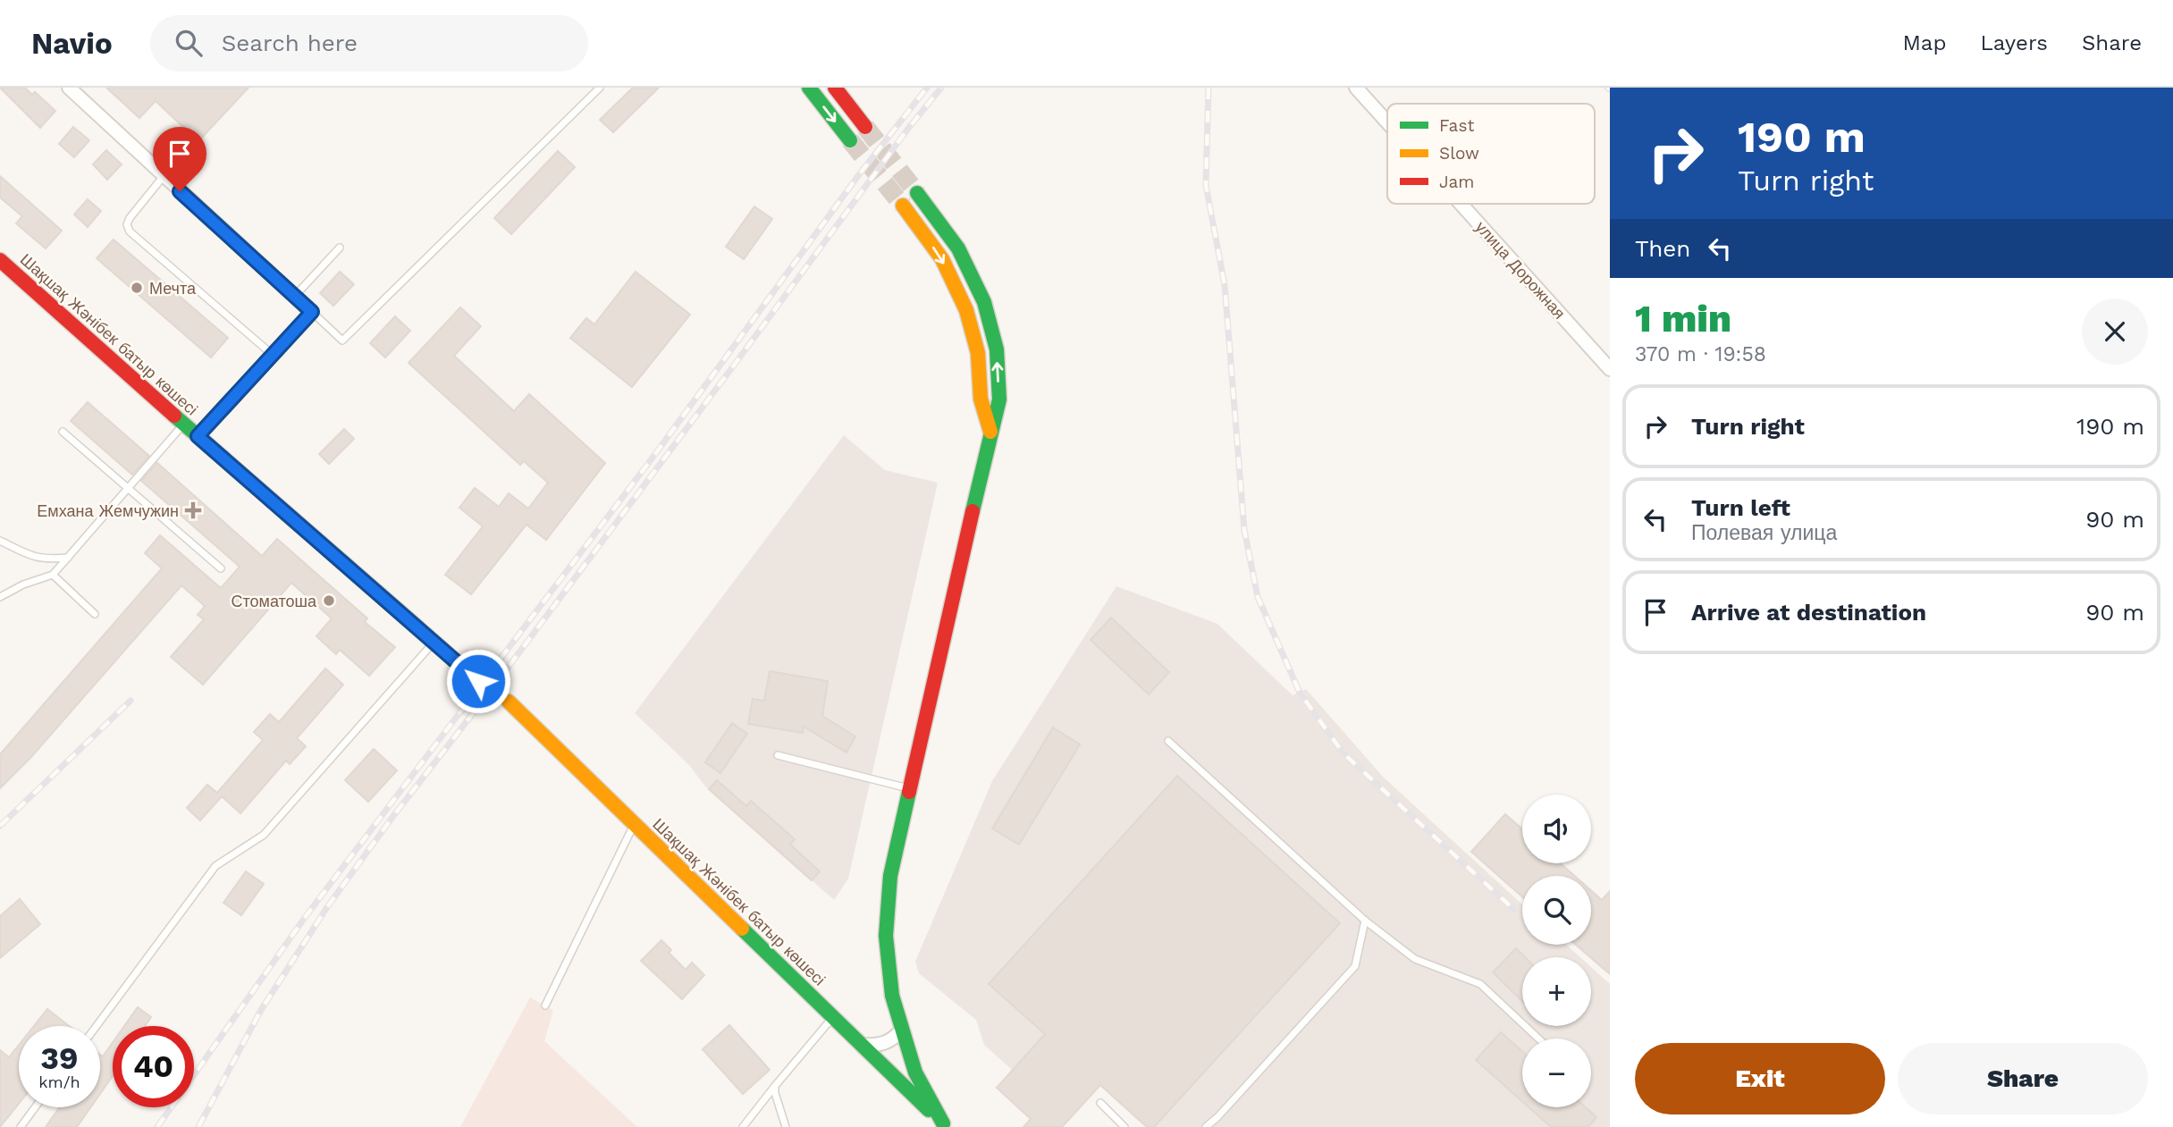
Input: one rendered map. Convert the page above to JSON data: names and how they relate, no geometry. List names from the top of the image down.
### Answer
{
  "streets": {
    "main road": ["Шақшақ Жәнібек батыр көшесі"],
    "street": ["улица Дорожная"]
  },
  "places": {
    "other": ["Мечта", "Стоматоша"],
    "health": ["Емхана Жемчужин"]
  },
  "legend": ["Fast", "Slow", "Jam"],
  "page": {
    "header": "Navio",
    "search": "Search here",
    "nav": ["Map", "Layers", "Share"],
    "turn": ["190 m", "Turn right"],
    "then": "Then",
    "heading": ["1 min", "370 m · 19:58"],
    "list": [
      {
        "name": "Turn right",
        "value": "190 m"
      },
      {
        "name": "Turn left",
        "note": "Полевая улица",
        "value": "90 m"
      },
      {
        "name": "Arrive at destination",
        "value": "90 m"
      }
    ],
    "map_buttons": ["+", "−"],
    "speed": "39 km/h",
    "limit": "40",
    "buttons": ["Exit", "Share"]
  }
}
